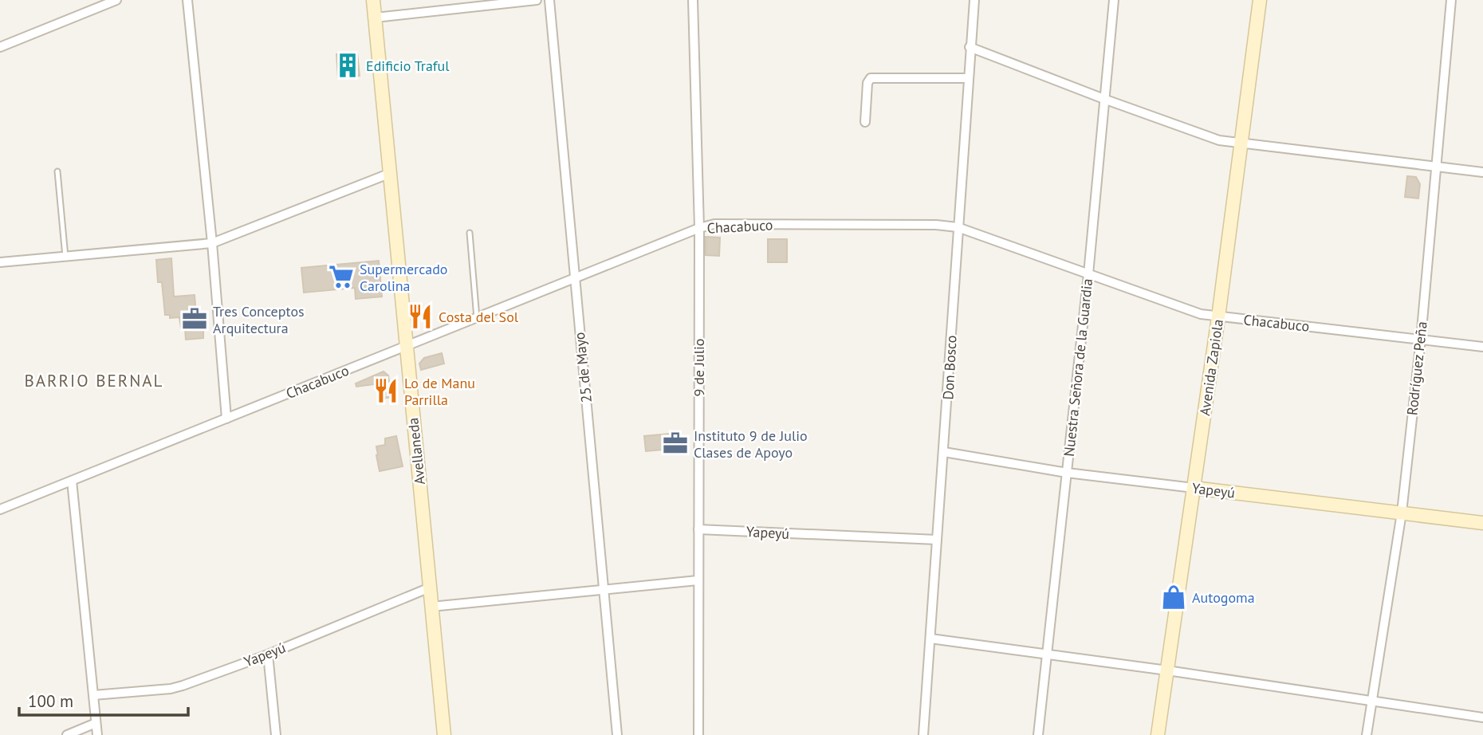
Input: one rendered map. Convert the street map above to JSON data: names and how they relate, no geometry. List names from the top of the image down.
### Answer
{
  "streets": {
    "street": [
      "Chacabuco",
      "25 de Mayo",
      "9 de Julio",
      "Don Bosco",
      "Nuestra Señora de la Guardia",
      "Avenida Zapiola",
      "Rodríguez Peña",
      "Avellaneda",
      "Yapeyú"
    ]
  },
  "crossings": [
    ["Chacabuco", "25 de Mayo"],
    ["Chacabuco", "9 de Julio"],
    ["Chacabuco", "Don Bosco"],
    ["Chacabuco", "Nuestra Señora de la Guardia"],
    ["Chacabuco", "Avenida Zapiola"],
    ["Chacabuco", "Rodríguez Peña"],
    ["Chacabuco", "Avellaneda"],
    ["9 de Julio", "Yapeyú"],
    ["Don Bosco", "Yapeyú"],
    ["Nuestra Señora de la Guardia", "Yapeyú"],
    ["Avenida Zapiola", "Yapeyú"],
    ["Rodríguez Peña", "Yapeyú"],
    ["Avellaneda", "Yapeyú"]
  ],
  "districts": ["BARRIO BERNAL"],
  "places": {
    "building": ["Edificio Traful"],
    "supermarket": ["Supermercado Carolina"],
    "restaurant": ["Costa del Sol", "Lo de Manu Parrilla"],
    "office": ["Tres Conceptos Arquitectura", "Instituto 9 de Julio Clases de Apoyo"],
    "shop": ["Autogoma"]
  },
  "scale_bar": "100 m"
}
